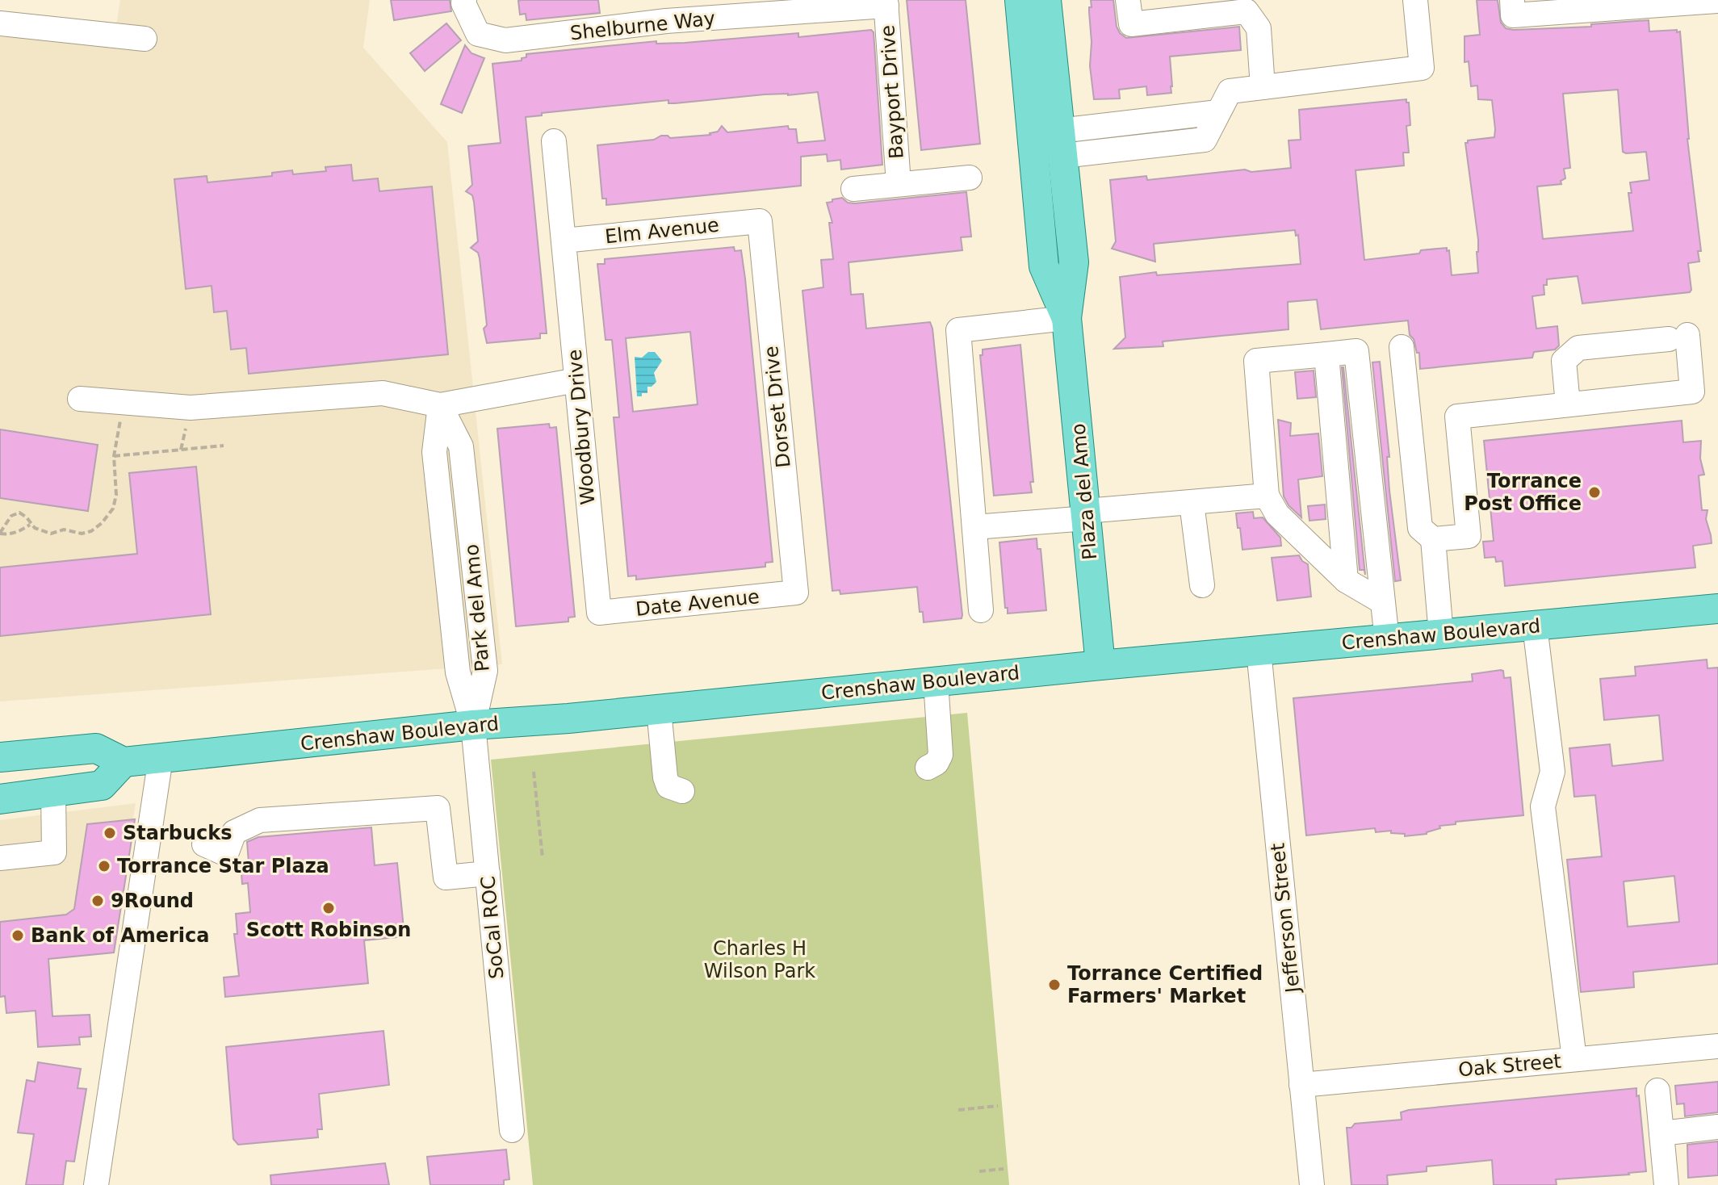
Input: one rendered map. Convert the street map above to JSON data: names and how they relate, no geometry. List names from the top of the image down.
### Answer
{
  "streets": {
    "main road": ["Plaza del Amo", "Crenshaw Boulevard"],
    "street": [
      "Shelburne Way",
      "Bayport Drive",
      "Elm Avenue",
      "Dorset Drive",
      "Woodbury Drive",
      "Date Avenue",
      "Park del Amo",
      "Jefferson Street",
      "SoCal ROC",
      "Oak Street"
    ]
  },
  "crossings": [
    ["Shelburne Way", "Bayport Drive"],
    ["Elm Avenue", "Dorset Drive"],
    ["Elm Avenue", "Woodbury Drive"],
    ["Dorset Drive", "Date Avenue"],
    ["Woodbury Drive", "Date Avenue"],
    ["Plaza del Amo", "Crenshaw Boulevard"],
    ["Park del Amo", "Crenshaw Boulevard"],
    ["Park del Amo", "SoCal ROC"],
    ["Crenshaw Boulevard", "Jefferson Street"],
    ["Crenshaw Boulevard", "SoCal ROC"],
    ["Jefferson Street", "Oak Street"]
  ],
  "parks": ["Charles H Wilson Park"],
  "places": [
    "Torrance Post Office",
    "Starbucks",
    "Torrance Star Plaza",
    "9Round",
    "Scott Robinson",
    "Bank of America",
    "Torrance Certified Farmers' Market"
  ]
}
